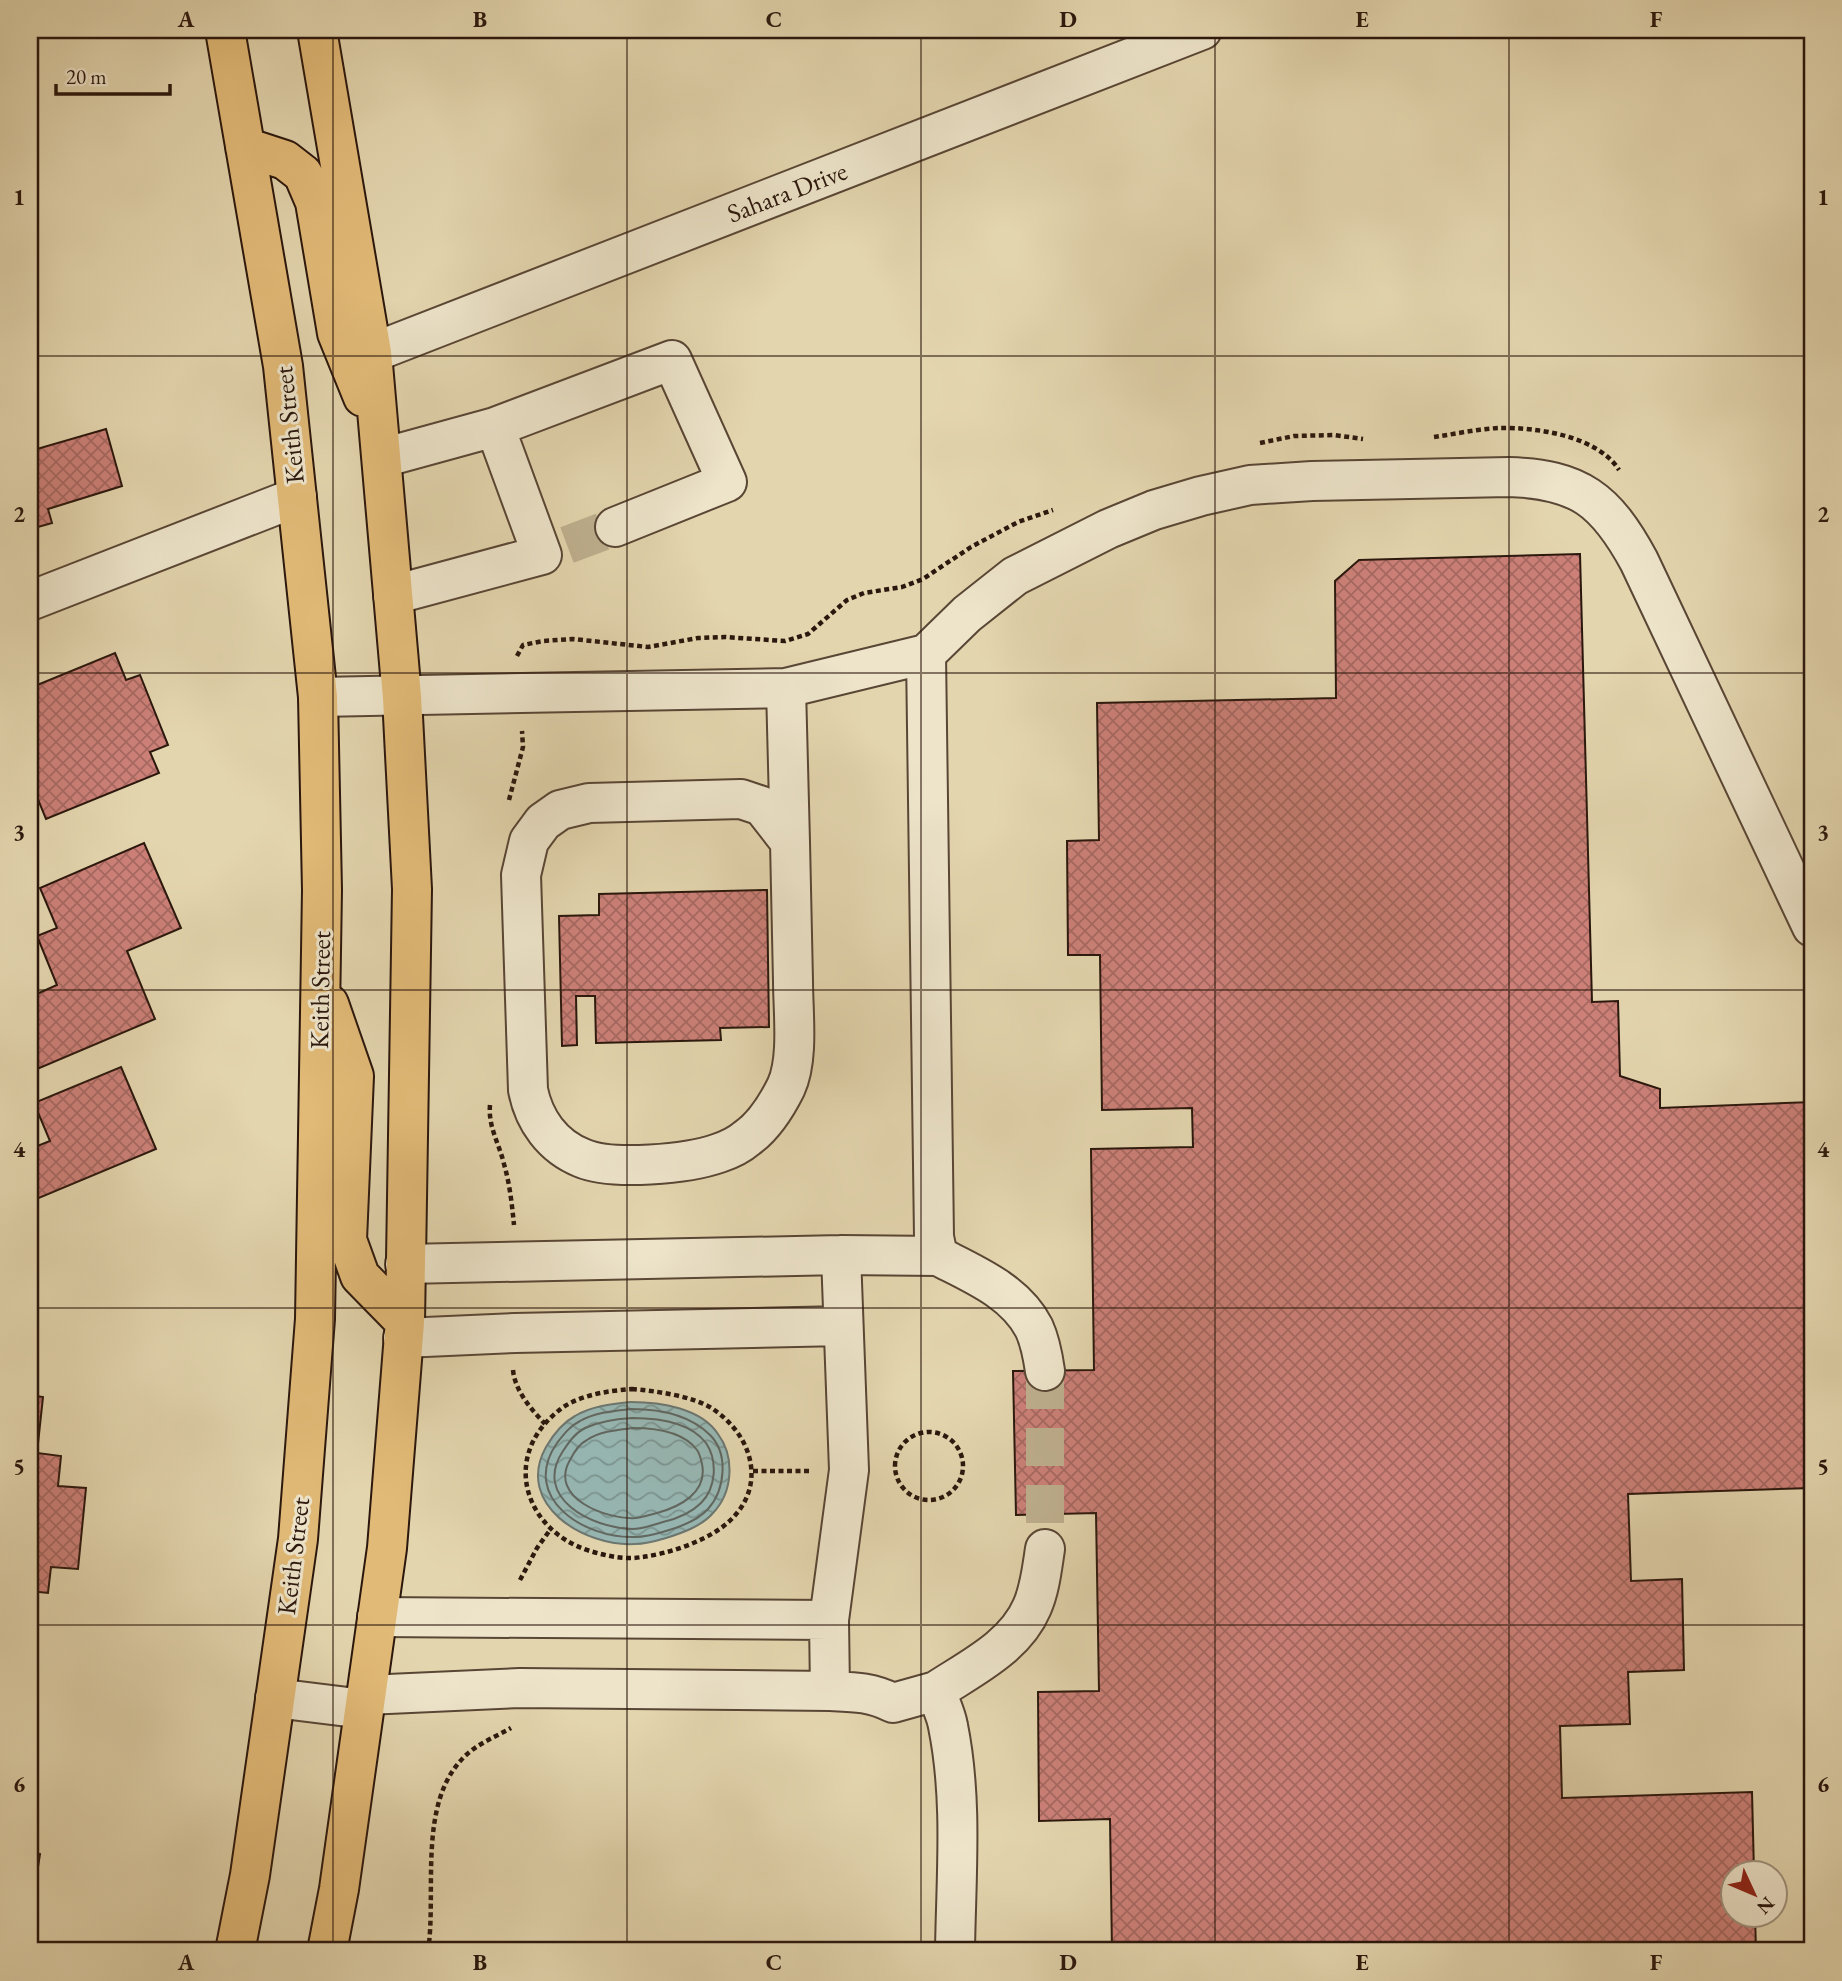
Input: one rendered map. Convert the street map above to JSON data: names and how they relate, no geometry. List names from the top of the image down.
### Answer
{
  "streets": {
    "main road": ["Keith Street"],
    "street": ["Sahara Drive"]
  },
  "scale_bar": "20 m",
  "north": "bottom right",
  "grid": {
    "columns": [
      "A",
      "B",
      "C",
      "D",
      "E",
      "F"
    ],
    "rows": [
      "1",
      "2",
      "3",
      "4",
      "5",
      "6"
    ]
  }
}
